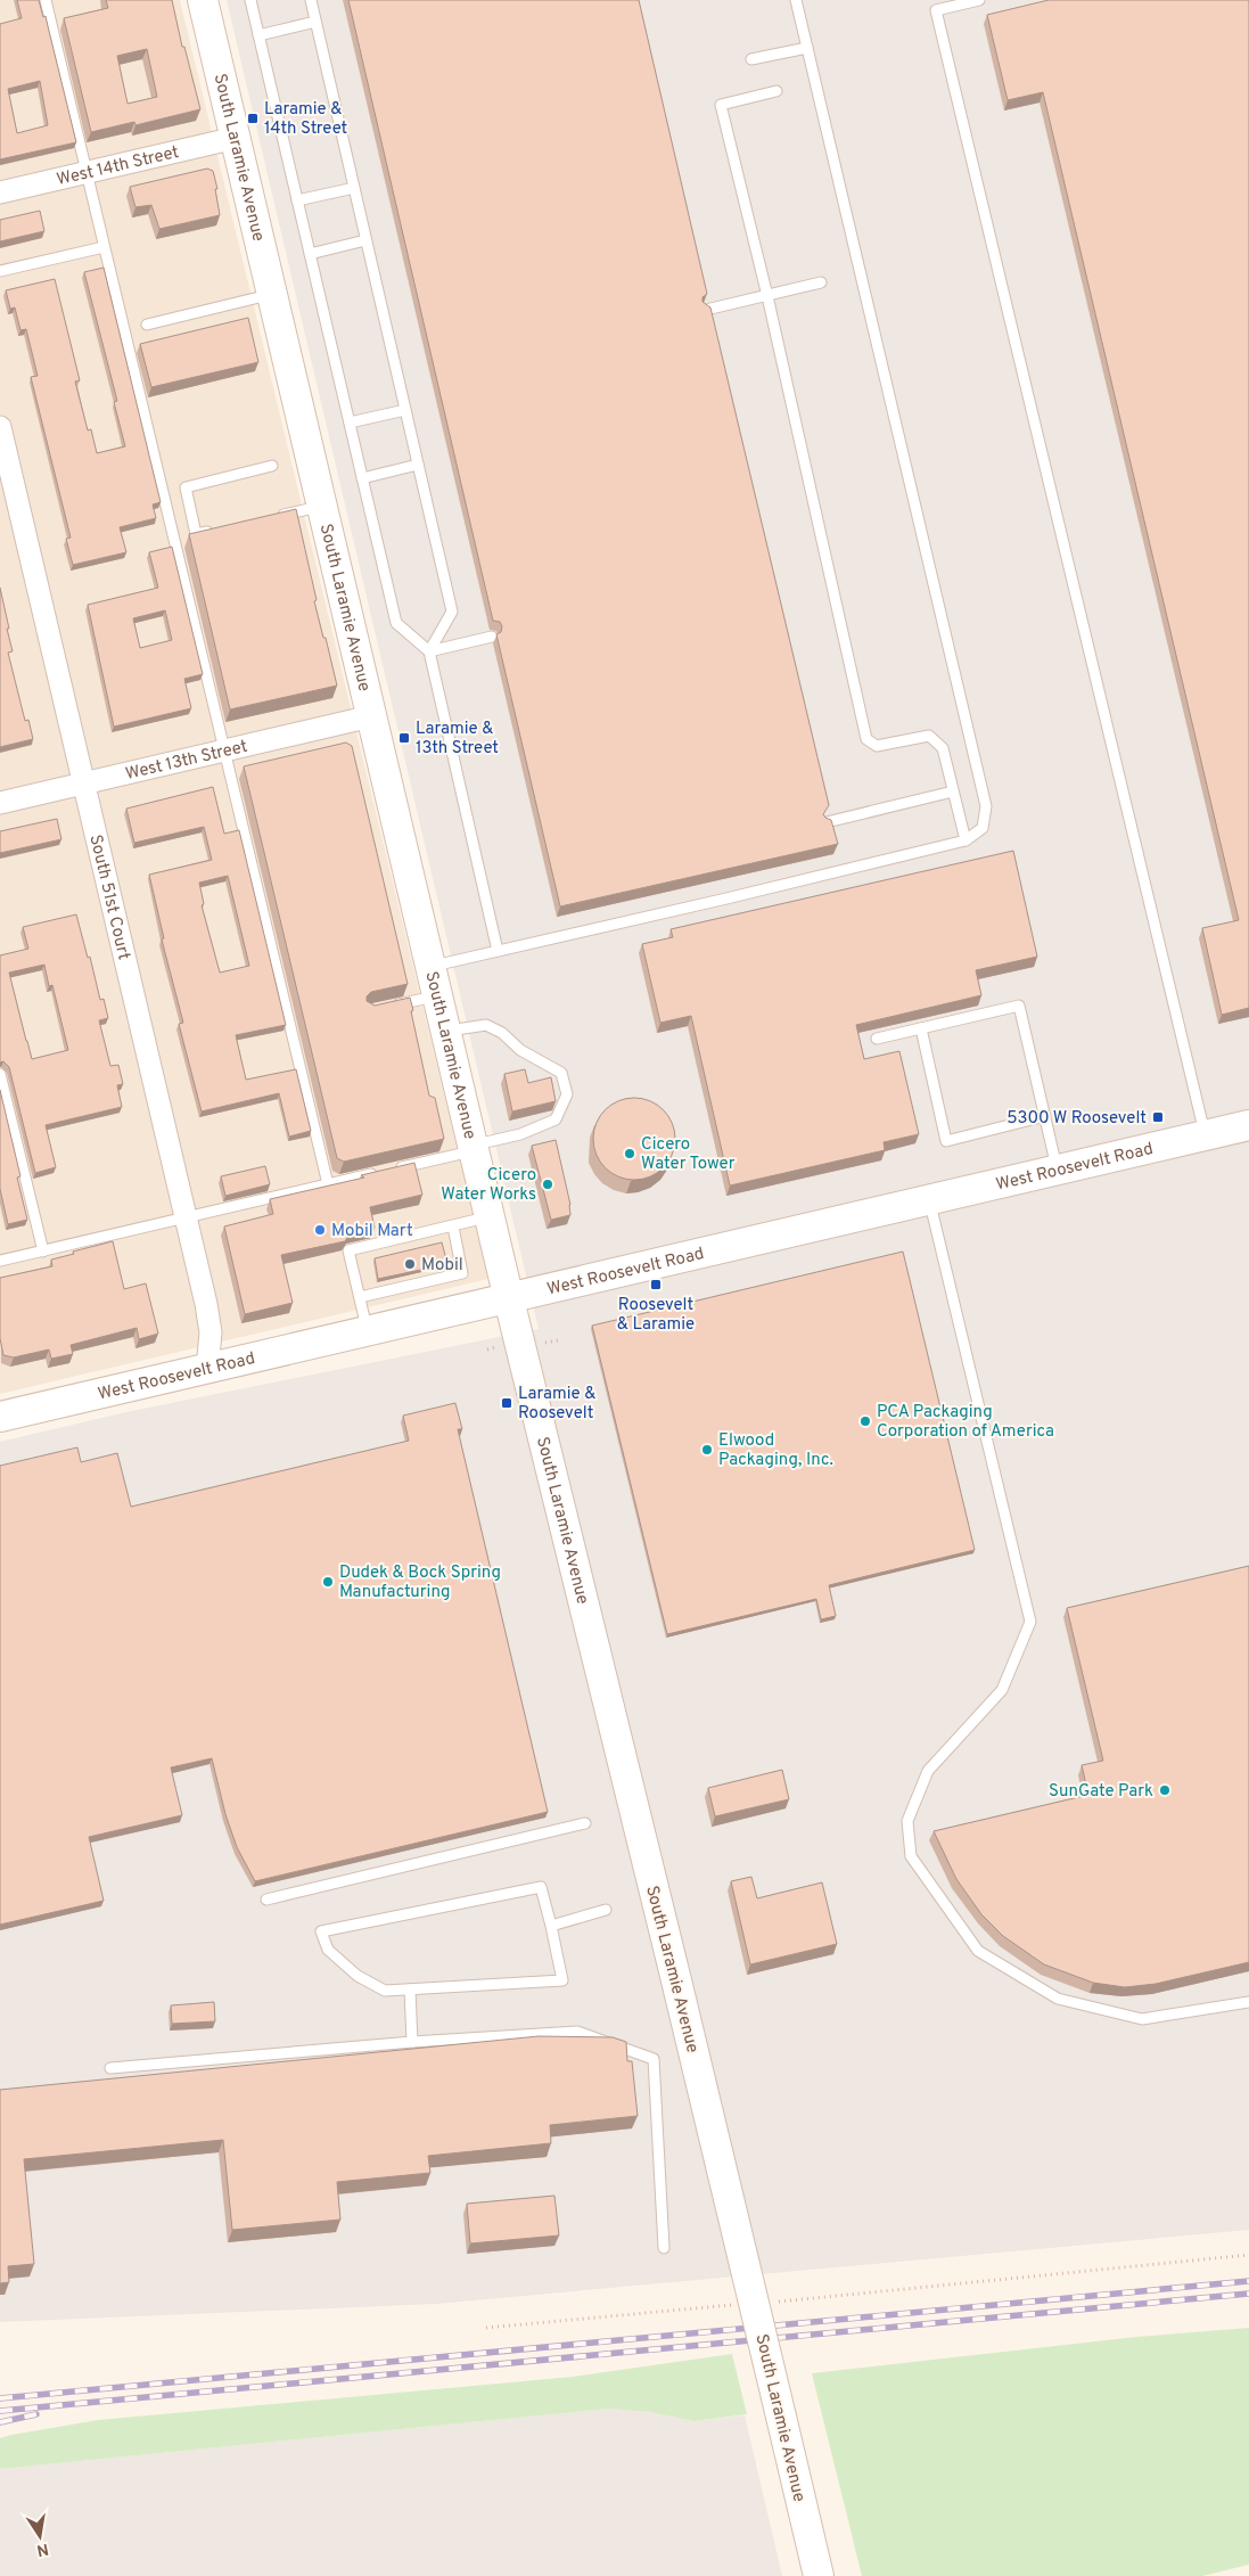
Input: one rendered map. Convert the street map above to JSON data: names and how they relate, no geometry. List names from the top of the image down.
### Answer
{
  "streets": {
    "main road": ["South Laramie Avenue", "West Roosevelt Road"],
    "street": ["West 14th Street", "West 13th Street", "South 51st Court"]
  },
  "crossings": [
    ["South Laramie Avenue", "West 14th Street"],
    ["South Laramie Avenue", "West 13th Street"],
    ["South Laramie Avenue", "West Roosevelt Road"],
    ["West 13th Street", "South 51st Court"],
    ["South 51st Court", "West Roosevelt Road"]
  ],
  "places": {
    "transit": [
      "Laramie & 14th Street",
      "Laramie & 13th Street",
      "5300 W Roosevelt",
      "Roosevelt & Laramie",
      "Laramie & Roosevelt"
    ],
    "other": [
      "Cicero Water Tower",
      "Cicero Water Works",
      "Mobil Mart",
      "Mobil",
      "PCA Packaging Corporation of America",
      "Elwood Packaging, Inc.",
      "Dudek & Bock Spring Manufacturing",
      "SunGate Park"
    ]
  },
  "north": "bottom"
}
